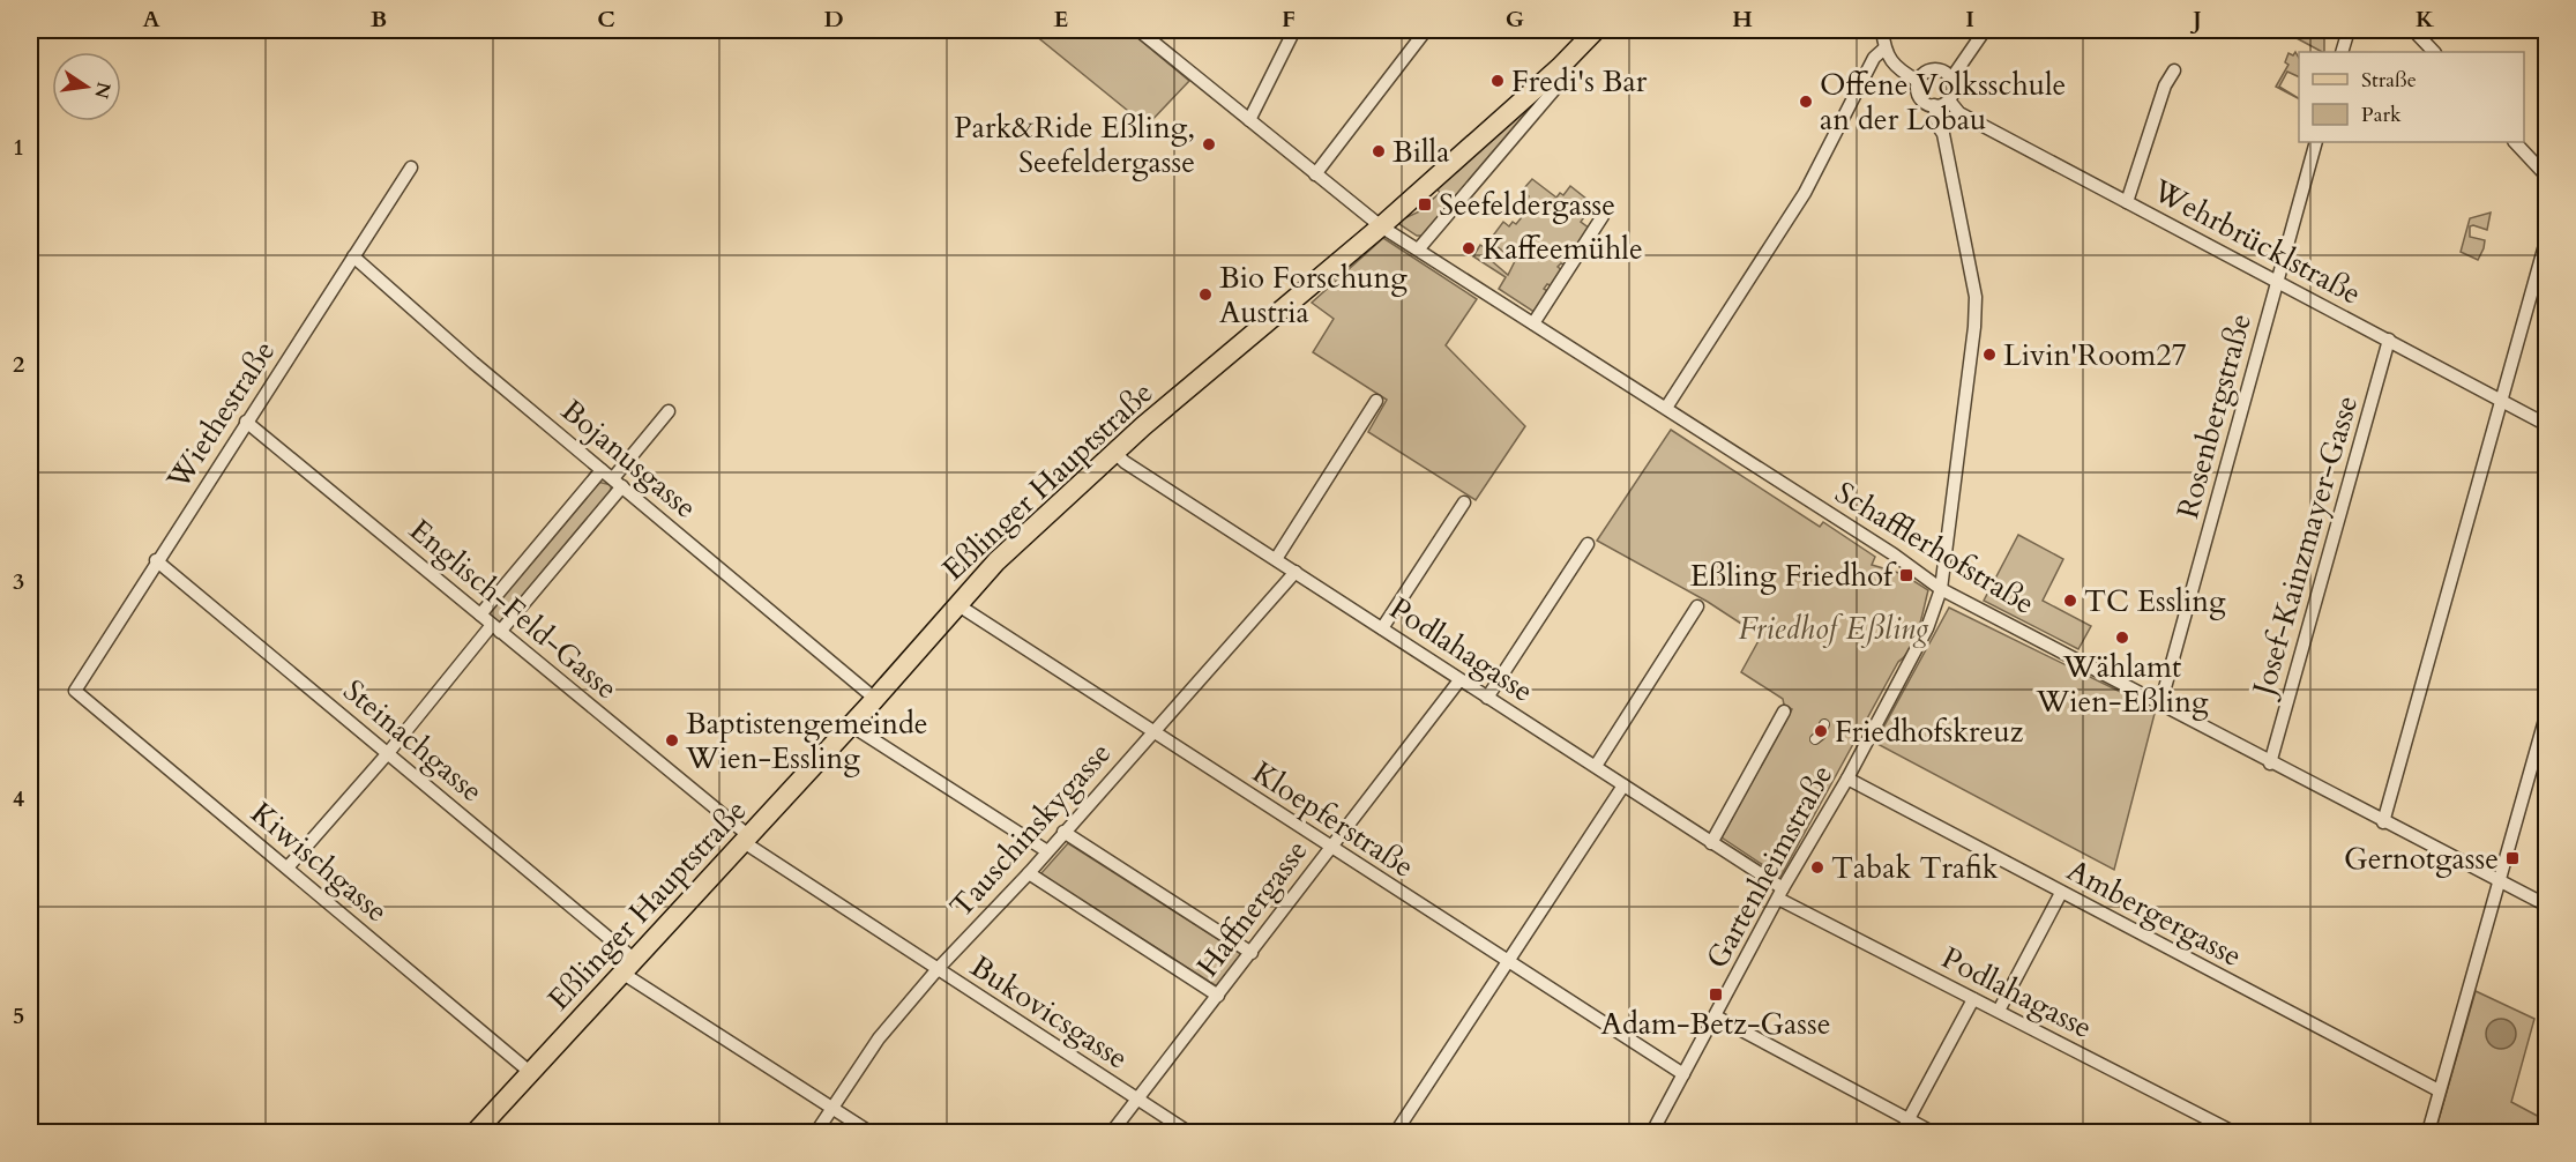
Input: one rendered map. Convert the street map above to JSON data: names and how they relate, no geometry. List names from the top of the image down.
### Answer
{
  "streets": {
    "main road": ["Eßlinger Hauptstraße"],
    "street": [
      "Wehrbrücklstraße",
      "Wiethestraße",
      "Rosenbergstraße",
      "Bojanusgasse",
      "Josef-Kainzmayer-Gasse",
      "Schafflerhofstraße",
      "Englisch-Feld-Gasse",
      "Podlahagasse",
      "Steinachgasse",
      "Kloepferstraße",
      "Tauschinskygasse",
      "Kiwischgasse",
      "Gartenheimstraße",
      "Haffnergasse",
      "Ambergergasse",
      "Bukovicsgasse"
    ]
  },
  "crossings": [
    ["Wehrbrücklstraße", "Rosenbergstraße"],
    ["Wehrbrücklstraße", "Josef-Kainzmayer-Gasse"],
    ["Wehrbrücklstraße", "Gartenheimstraße"],
    ["Wiethestraße", "Bojanusgasse"],
    ["Wiethestraße", "Englisch-Feld-Gasse"],
    ["Wiethestraße", "Steinachgasse"],
    ["Wiethestraße", "Kiwischgasse"],
    ["Rosenbergstraße", "Schafflerhofstraße"],
    ["Bojanusgasse", "Eßlinger Hauptstraße"],
    ["Eßlinger Hauptstraße", "Schafflerhofstraße"],
    ["Eßlinger Hauptstraße", "Englisch-Feld-Gasse"],
    ["Eßlinger Hauptstraße", "Podlahagasse"],
    ["Eßlinger Hauptstraße", "Steinachgasse"],
    ["Eßlinger Hauptstraße", "Kloepferstraße"],
    ["Eßlinger Hauptstraße", "Kiwischgasse"],
    ["Eßlinger Hauptstraße", "Bukovicsgasse"],
    ["Josef-Kainzmayer-Gasse", "Schafflerhofstraße"],
    ["Schafflerhofstraße", "Gartenheimstraße"],
    ["Englisch-Feld-Gasse", "Bukovicsgasse"],
    ["Podlahagasse", "Tauschinskygasse"],
    ["Podlahagasse", "Gartenheimstraße"],
    ["Podlahagasse", "Haffnergasse"],
    ["Steinachgasse", "Tauschinskygasse"],
    ["Kloepferstraße", "Tauschinskygasse"],
    ["Kloepferstraße", "Gartenheimstraße"],
    ["Kloepferstraße", "Haffnergasse"],
    ["Tauschinskygasse", "Bukovicsgasse"],
    ["Gartenheimstraße", "Ambergergasse"],
    ["Haffnergasse", "Bukovicsgasse"]
  ],
  "parks": ["Friedhof Eßling"],
  "places": {
    "other": [
      "Fredi's Bar",
      "Offene Volksschule an der Lobau",
      "Park&Ride Eßling, Seefeldergasse",
      "Billa",
      "Kaffeemühle",
      "Bio Forschung Austria",
      "Livin'Room27",
      "TC Essling",
      "Wählamt Wien-Eßling",
      "Friedhofskreuz",
      "Baptistengemeinde Wien-Essling",
      "Tabak Trafik"
    ],
    "transit": [
      "Seefeldergasse",
      "Eßling Friedhof",
      "Gernotgasse",
      "Adam-Betz-Gasse"
    ]
  },
  "legend": ["Straße", "Park"],
  "north": "right",
  "grid": {
    "columns": [
      "A",
      "B",
      "C",
      "D",
      "E",
      "F",
      "G",
      "H",
      "I",
      "J",
      "K"
    ],
    "rows": [
      "1",
      "2",
      "3",
      "4",
      "5"
    ]
  }
}
